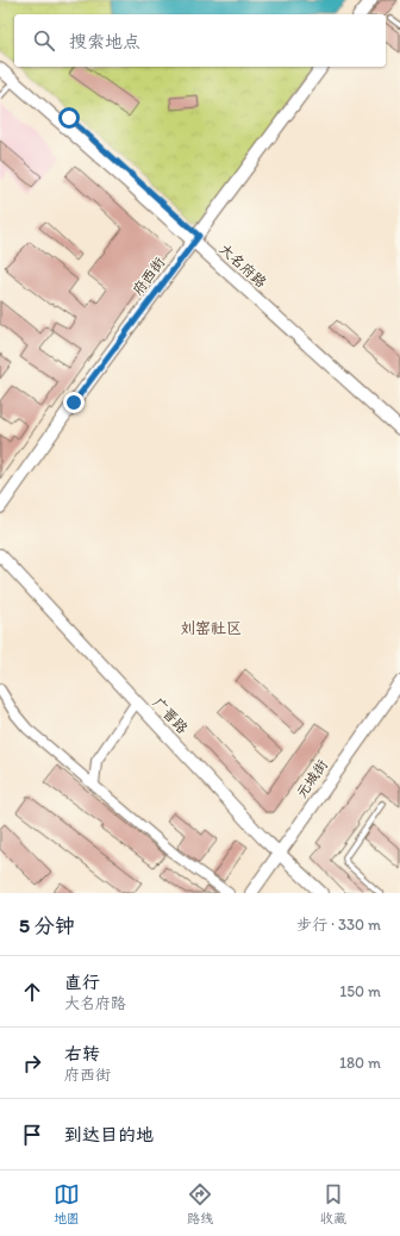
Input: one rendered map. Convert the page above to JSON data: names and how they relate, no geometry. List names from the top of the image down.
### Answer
{
  "streets": {
    "street": [
      "大名府路",
      "府西街",
      "广晋路",
      "元城街"
    ]
  },
  "crossings": [
    ["大名府路", "府西街"],
    ["广晋路", "元城街"]
  ],
  "districts": ["刘窑社区"],
  "page": {
    "search": "搜索地点",
    "heading": ["5 分钟", "步行 · 330 m"],
    "list": [
      ["直行", "大名府路", "150 m"],
      ["右转", "府西街", "180 m"],
      "到达目的地"
    ],
    "nav": ["地图", "路线", "收藏"]
  }
}
